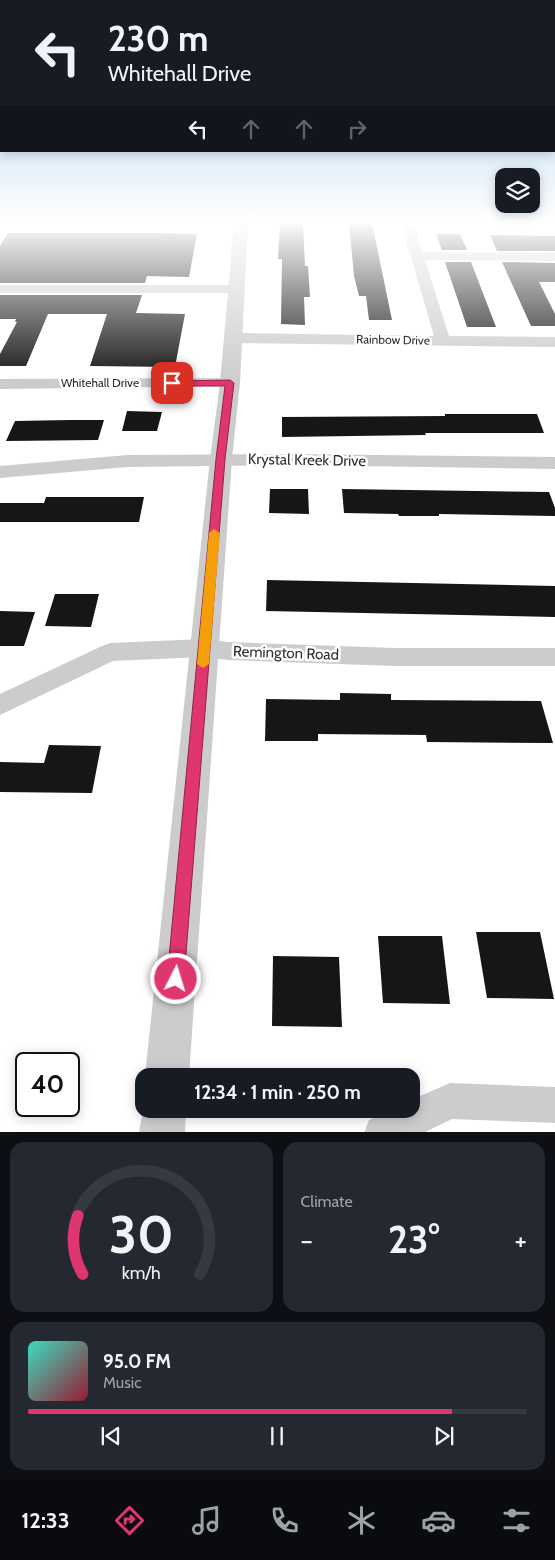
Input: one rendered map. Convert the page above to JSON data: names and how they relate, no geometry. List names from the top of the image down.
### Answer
{
  "streets": {
    "street": [
      "Rainbow Drive",
      "Whitehall Drive",
      "Krystal Kreek Drive",
      "Remington Road"
    ]
  },
  "page": {
    "turn": ["230 m", "Whitehall Drive"],
    "limit": "40",
    "trip": "12:34 · 1 min · 250 m",
    "tile": "Climate",
    "heat": ["−", "23°", "+"],
    "song": ["95.0 FM", "Music"],
    "tabs": "12:33",
    "gauge": ["30", "km/h"]
  }
}
